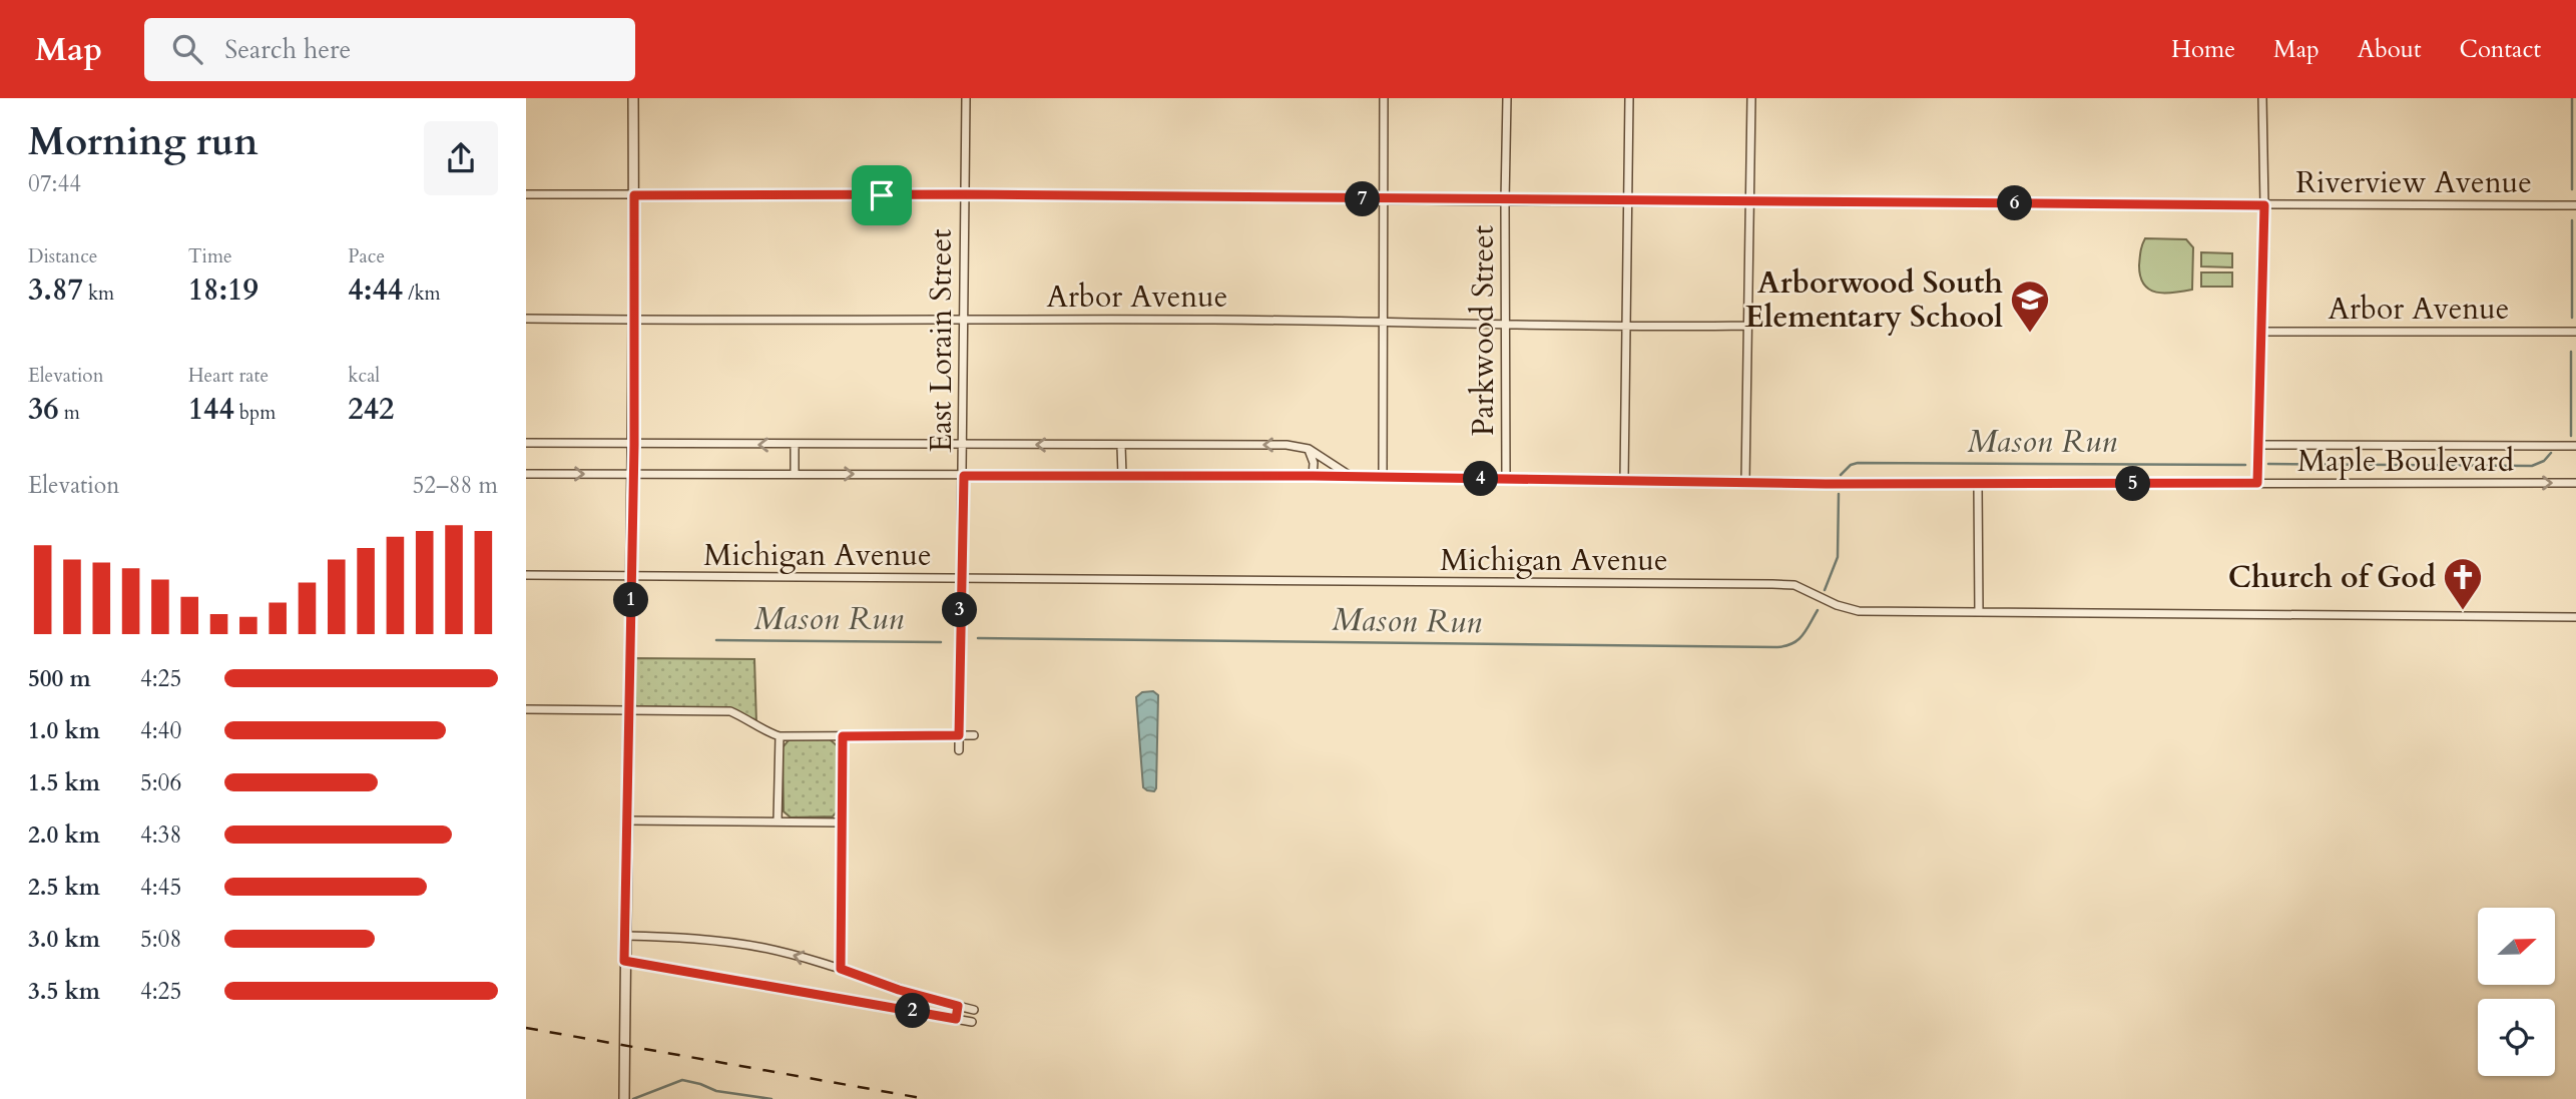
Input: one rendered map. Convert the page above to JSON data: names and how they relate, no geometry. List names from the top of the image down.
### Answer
{
  "streets": {
    "street": [
      "Riverview Avenue",
      "Arbor Avenue",
      "Parkwood Street",
      "East Lorain Street",
      "Maple Boulevard",
      "Michigan Avenue"
    ]
  },
  "crossings": [
    ["Riverview Avenue", "Parkwood Street"],
    ["Riverview Avenue", "East Lorain Street"],
    ["Arbor Avenue", "Parkwood Street"],
    ["Arbor Avenue", "East Lorain Street"],
    ["Parkwood Street", "Maple Boulevard"],
    ["East Lorain Street", "Maple Boulevard"],
    ["East Lorain Street", "Michigan Avenue"]
  ],
  "water": ["Mason Run"],
  "places": {
    "school or university": ["Arborwood South Elementary School"],
    "church": ["Church of God"]
  },
  "north": "right",
  "page": {
    "header": "Map",
    "search": "Search here",
    "nav": [
      "Home",
      "Map",
      "About",
      "Contact"
    ],
    "heading": ["Morning run", "07:44"],
    "pins": [
      "7",
      "6",
      "4",
      "5",
      "1",
      "3",
      "2"
    ],
    "stats": [
      ["Distance", "3.87 km"],
      ["Time", "18:19"],
      ["Pace", "4:44 /km"],
      ["Elevation", "36 m"],
      ["Heart rate", "144 bpm"],
      ["kcal", "242"]
    ],
    "chart": ["Elevation", "52–88 m"],
    "list": [
      {
        "name": "500 m",
        "note": "4:25"
      },
      {
        "name": "1.0 km",
        "note": "4:40"
      },
      {
        "name": "1.5 km",
        "note": "5:06"
      },
      {
        "name": "2.0 km",
        "note": "4:38"
      },
      {
        "name": "2.5 km",
        "note": "4:45"
      },
      {
        "name": "3.0 km",
        "note": "5:08"
      },
      {
        "name": "3.5 km",
        "note": "4:25"
      }
    ]
  }
}
